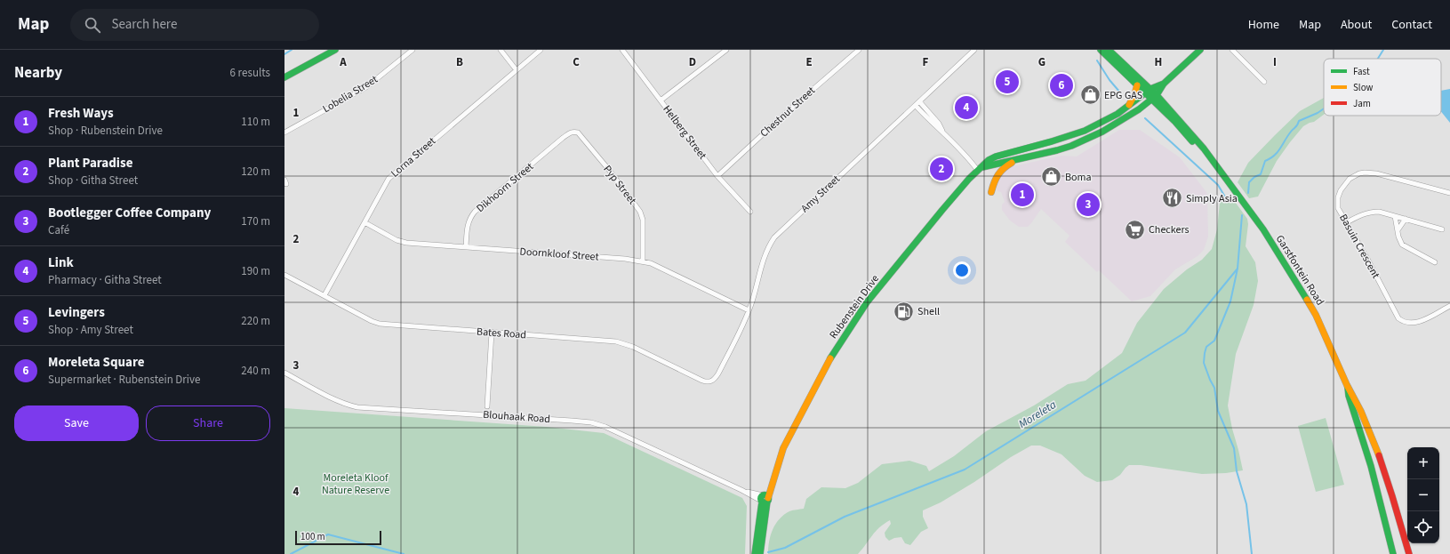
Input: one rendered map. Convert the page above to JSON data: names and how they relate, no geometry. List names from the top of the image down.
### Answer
{
  "streets": {
    "street": [
      "Lobelia Street",
      "Chestnut Street",
      "Helberg Street",
      "Lorna Street",
      "Pyp Street",
      "Dikhoorn Street",
      "Amy Street",
      "Basuin Crescent",
      "Doornkloof Street",
      "Garstfontein Road",
      "Rubenstein Drive",
      "Bates Road",
      "Blouhaak Road"
    ]
  },
  "crossings": [
    ["Chestnut Street", "Helberg Street"],
    ["Lorna Street", "Doornkloof Street"],
    ["Lorna Street", "Bates Road"],
    ["Pyp Street", "Dikhoorn Street"],
    ["Pyp Street", "Doornkloof Street"],
    ["Dikhoorn Street", "Doornkloof Street"],
    ["Amy Street", "Doornkloof Street"],
    ["Amy Street", "Bates Road"],
    ["Garstfontein Road", "Rubenstein Drive"],
    ["Rubenstein Drive", "Blouhaak Road"]
  ],
  "water": ["Moreleta"],
  "parks": ["Moreleta Kloof Nature Reserve"],
  "places": {
    "shop": ["EPG GAS", "Boma"],
    "restaurant": ["Simply Asia"],
    "supermarket": ["Checkers"],
    "fuel station": ["Shell"]
  },
  "legend": ["Fast", "Slow", "Jam"],
  "scale_bar": "100 m",
  "page": {
    "header": "Map",
    "search": "Search here",
    "nav": [
      "Home",
      "Map",
      "About",
      "Contact"
    ],
    "heading": ["Nearby", "6 results"],
    "pins": [
      "5",
      "6",
      "4",
      "2",
      "1",
      "3"
    ],
    "list": [
      {
        "mark": "1",
        "name": "Fresh Ways",
        "note": "Shop · Rubenstein Drive",
        "value": "110 m"
      },
      {
        "mark": "2",
        "name": "Plant Paradise",
        "note": "Shop · Githa Street",
        "value": "120 m"
      },
      {
        "mark": "3",
        "name": "Bootlegger Coffee Company",
        "note": "Café",
        "value": "170 m"
      },
      {
        "mark": "4",
        "name": "Link",
        "note": "Pharmacy · Githa Street",
        "value": "190 m"
      },
      {
        "mark": "5",
        "name": "Levingers",
        "note": "Shop · Amy Street",
        "value": "220 m"
      },
      {
        "mark": "6",
        "name": "Moreleta Square",
        "note": "Supermarket · Rubenstein Drive",
        "value": "240 m"
      }
    ],
    "buttons": ["Save", "Share"],
    "map_buttons": ["+", "−"],
    "scale": "100 m"
  },
  "grid": {
    "columns": [
      "A",
      "B",
      "C",
      "D",
      "E",
      "F",
      "G",
      "H",
      "I"
    ],
    "rows": [
      "1",
      "2",
      "3",
      "4"
    ]
  }
}
